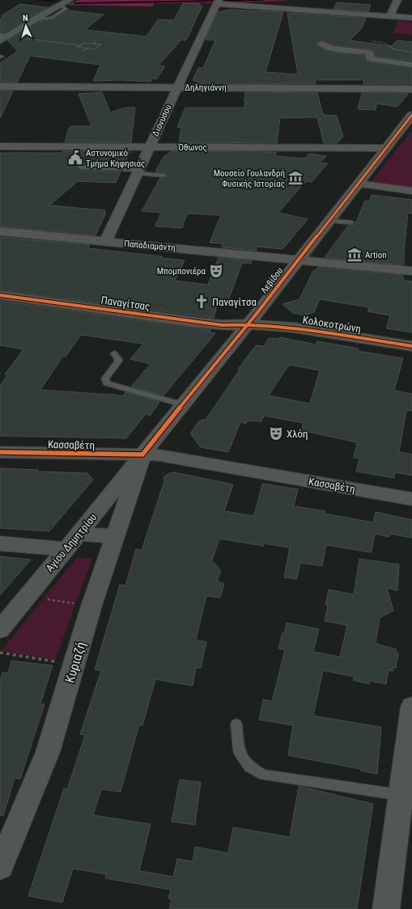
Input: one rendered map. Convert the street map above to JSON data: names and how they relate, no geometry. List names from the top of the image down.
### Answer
{
  "streets": {
    "street": [
      "Δηληγιάννη",
      "Διονύσου",
      "Όθωνος",
      "Παπαδιαμάντη",
      "Λεβίδου",
      "Παναγίτσας",
      "Κολοκοτρώνη",
      "Κασσαβέτη",
      "Αγίου Δημητρίου",
      "Κυριαζή"
    ]
  },
  "crossings": [
    ["Δηληγιάννη", "Διονύσου"],
    ["Διονύσου", "Όθωνος"],
    ["Διονύσου", "Παπαδιαμάντη"],
    ["Όθωνος", "Λεβίδου"],
    ["Παπαδιαμάντη", "Λεβίδου"],
    ["Λεβίδου", "Παναγίτσας"],
    ["Λεβίδου", "Κολοκοτρώνη"],
    ["Λεβίδου", "Κασσαβέτη"],
    ["Λεβίδου", "Αγίου Δημητρίου"],
    ["Λεβίδου", "Κυριαζή"],
    ["Παναγίτσας", "Κολοκοτρώνη"],
    ["Κασσαβέτη", "Αγίου Δημητρίου"],
    ["Κασσαβέτη", "Κυριαζή"],
    ["Αγίου Δημητρίου", "Κυριαζή"]
  ],
  "places": {
    "public building": ["Αστυνομικό Τμήμα Κηφησιάς"],
    "museum": ["Μουσείο Γουλανδρή Φυσικής Ιστορίας", "Artion"],
    "theatre": ["Μπομπονιέρα", "Χλόη"],
    "church": ["Παναγίτσα"]
  },
  "north": "top"
}
